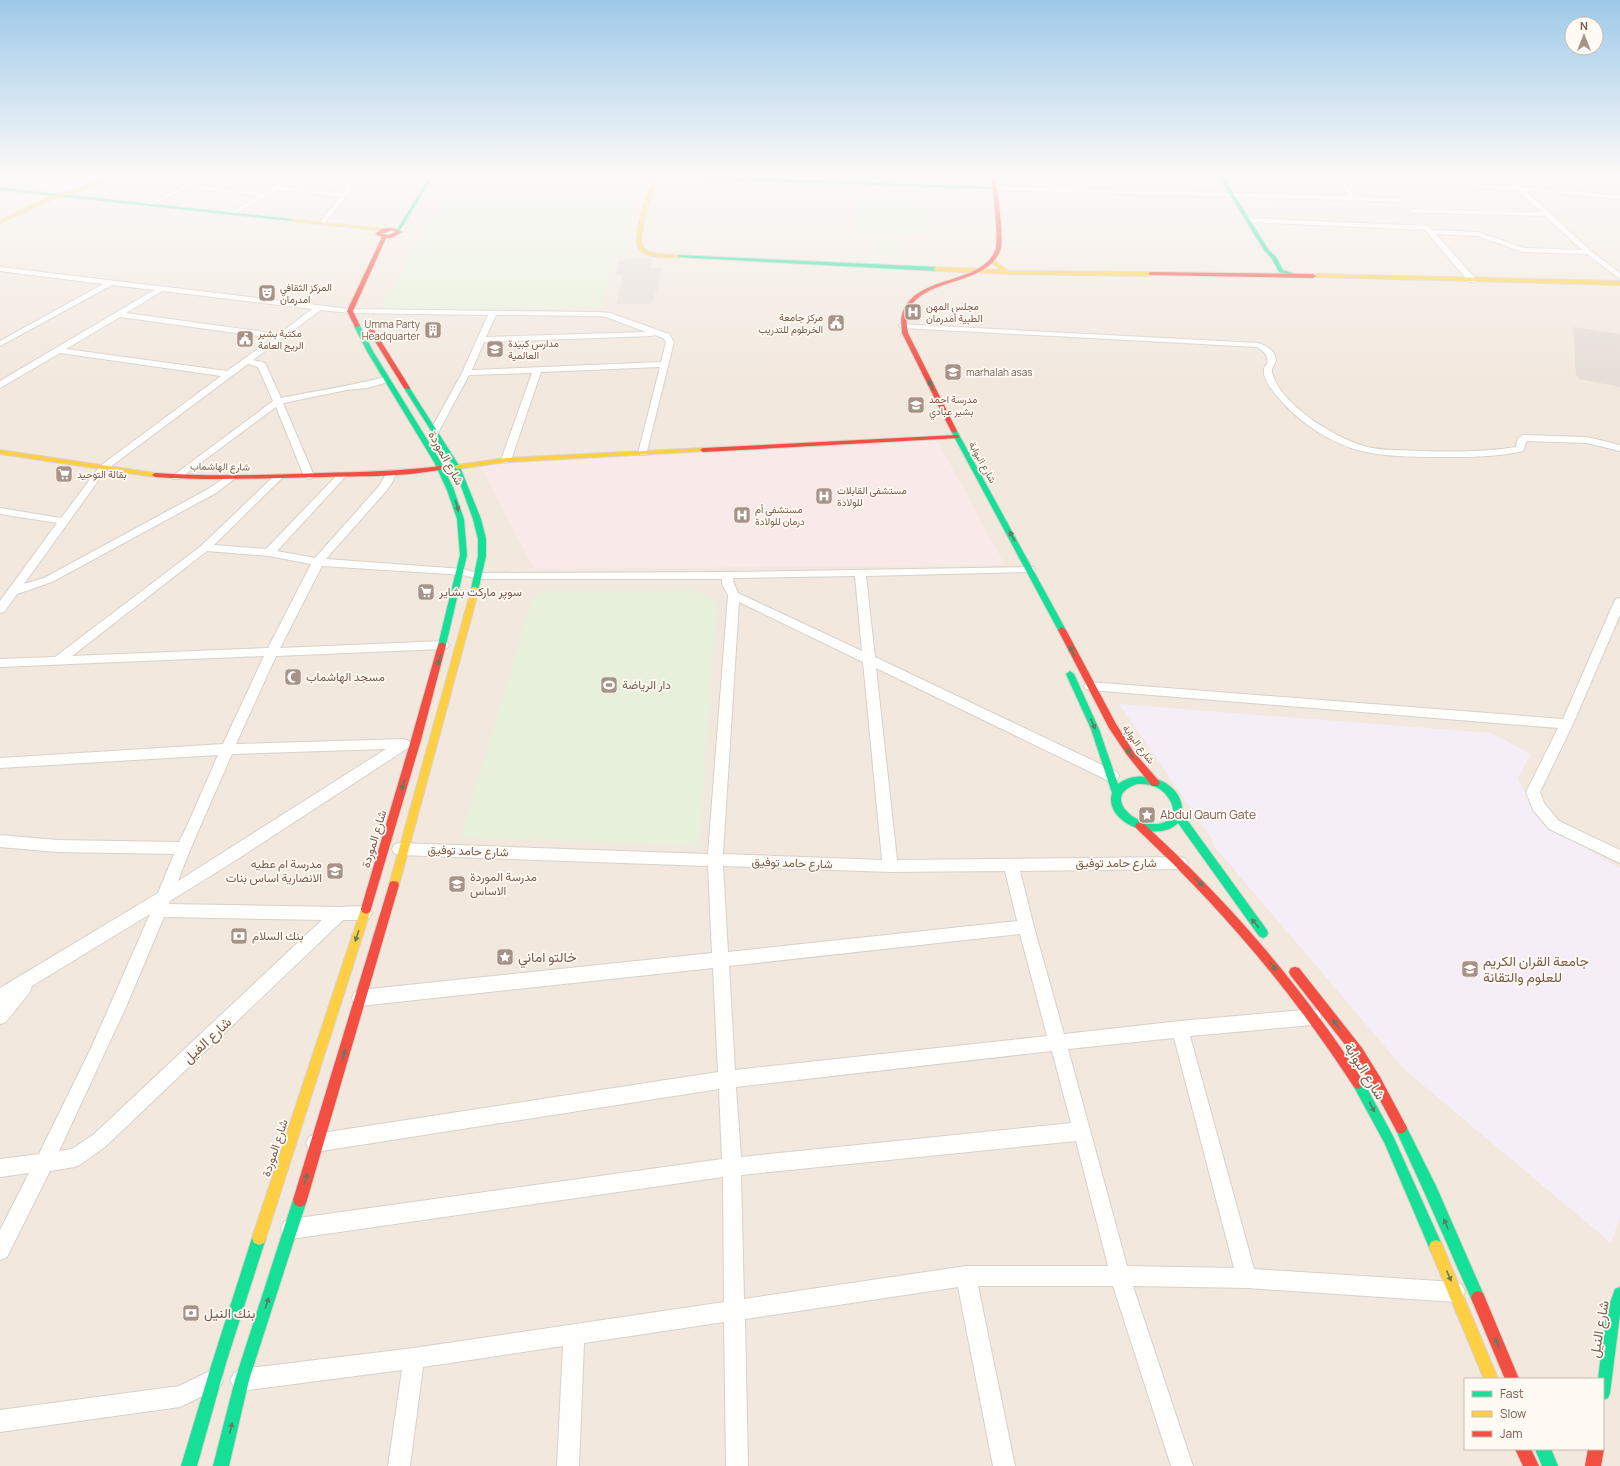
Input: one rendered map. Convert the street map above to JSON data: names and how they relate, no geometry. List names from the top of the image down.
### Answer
{
  "streets": {
    "main road": [
      "شارع الموردة",
      "شارع البوابة",
      "شارع الهاشماب",
      "شارع النيل"
    ],
    "street": ["شارع حامد توفيق", "شارع الفيل"]
  },
  "crossings": [
    ["شارع الموردة", "شارع الهاشماب"],
    ["شارع الموردة", "شارع حامد توفيق"],
    ["شارع البوابة", "شارع حامد توفيق"]
  ],
  "places": {
    "theatre": ["المركز الثقافي امدرمان"],
    "hospital": ["مجلس المهن الطبية أمدرمان", "مستشفى القابلات للولادة", "مستشفى أم درمان للولادة"],
    "public building": ["مركز جامعة الخرطوم للتدريب", "مكتبة بشير الريح العامة"],
    "building": ["Umma Party Headquarter"],
    "school or university": [
      "مدارس كبيدة العالمية",
      "marhalah asas",
      "مدرسة احمد بشير عبادي",
      "مدرسة ام عطيه الانصارية اساس بنات",
      "مدرسة الموردة الاساس",
      "جامعة القران الكريم للعلوم والتقانة"
    ],
    "supermarket": ["بقالة التوحيد", "سوپر مارکت بشاير"],
    "mosque": ["مسجد الهاشماب"],
    "sports": ["دار الرياضة"],
    "place": ["Abdul Qaum Gate", "خالتو اماني"],
    "bank": ["بنك السلام", "بنك النيل"]
  },
  "legend": ["Fast", "Slow", "Jam"],
  "north": "top"
}
